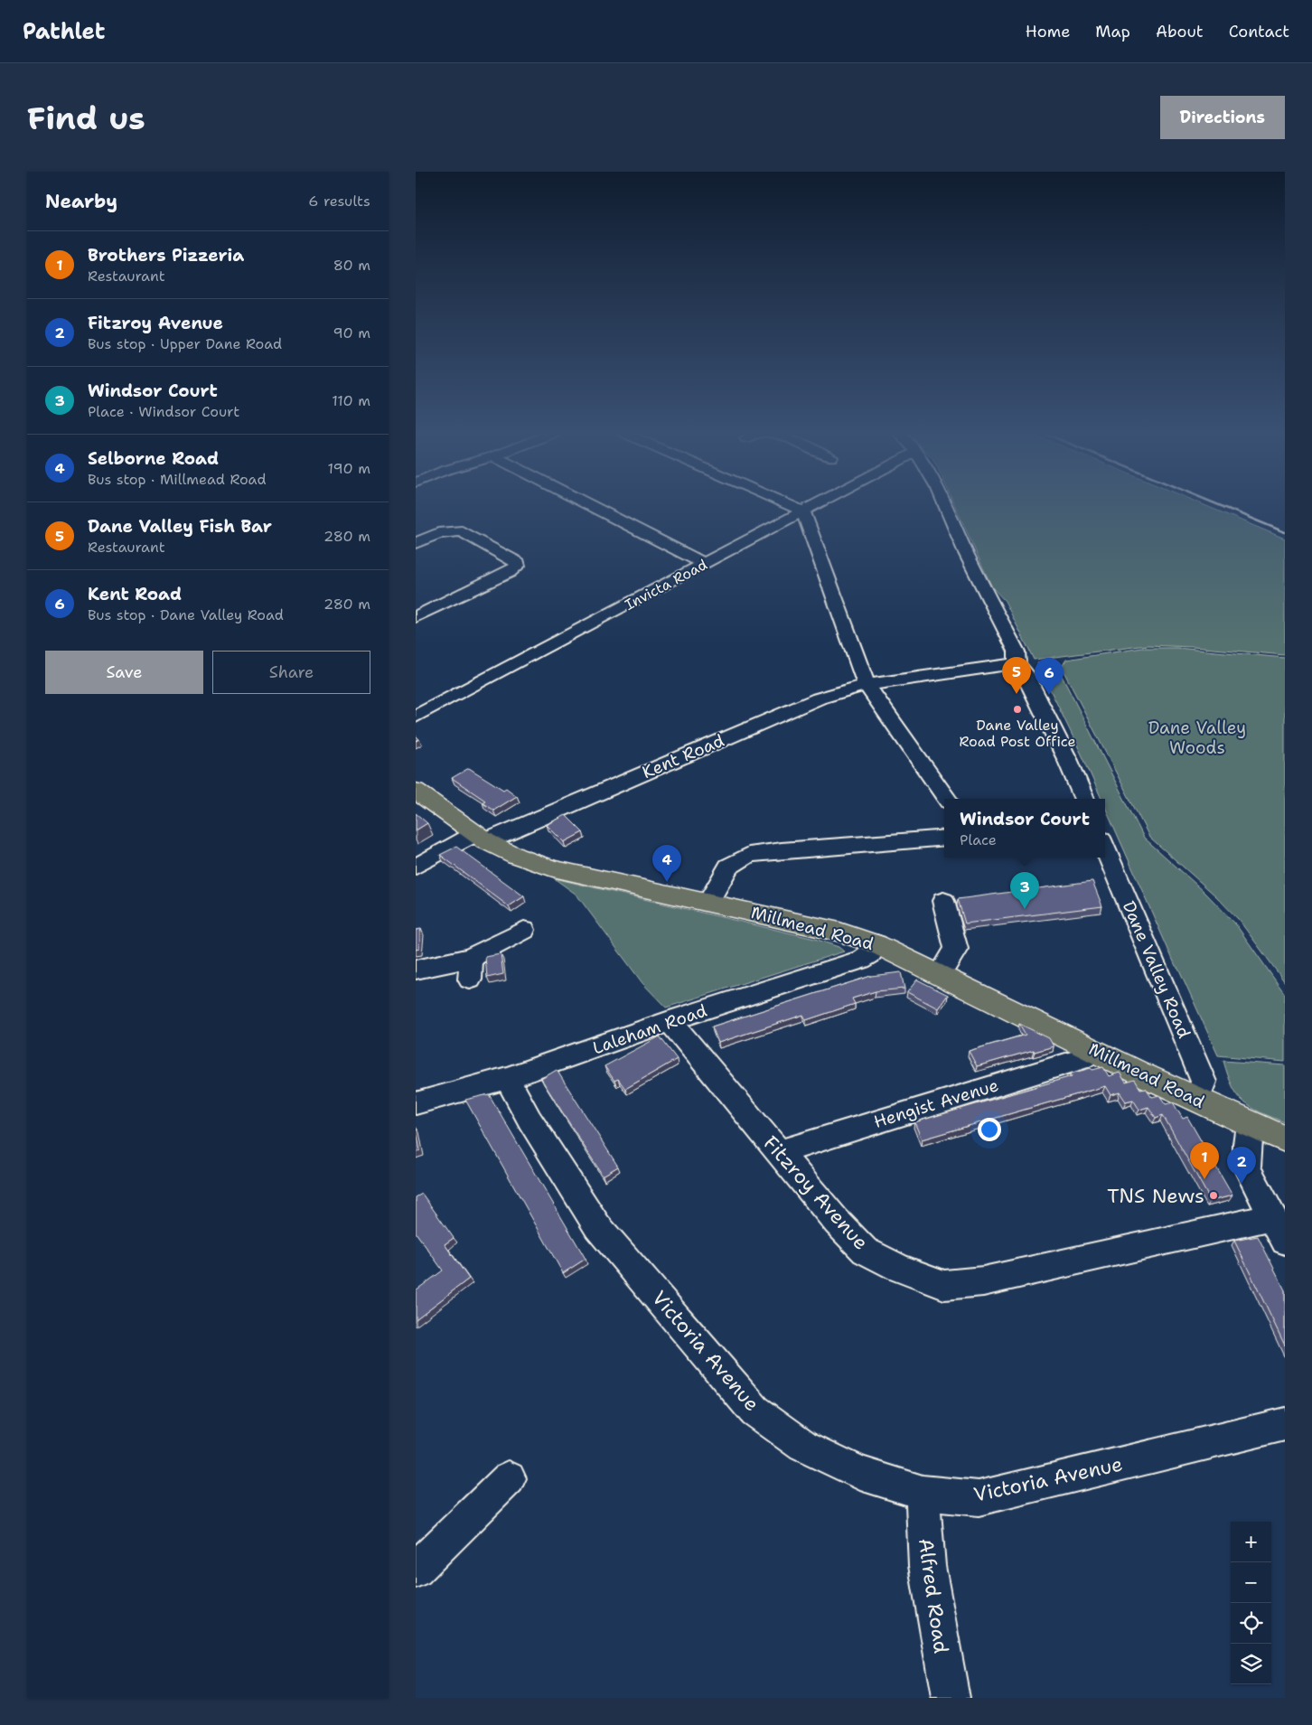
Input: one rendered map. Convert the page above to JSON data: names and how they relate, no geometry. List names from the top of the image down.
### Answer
{
  "streets": {
    "main road": ["Millmead Road"],
    "street": [
      "Invicta Road",
      "Kent Road",
      "Dane Valley Road",
      "Laleham Road",
      "Hengist Avenue",
      "Fitzroy Avenue",
      "Victoria Avenue",
      "Alfred Road"
    ]
  },
  "crossings": [
    ["Kent Road", "Millmead Road"],
    ["Millmead Road", "Dane Valley Road"],
    ["Millmead Road", "Laleham Road"],
    ["Millmead Road", "Hengist Avenue"],
    ["Laleham Road", "Fitzroy Avenue"],
    ["Laleham Road", "Victoria Avenue"],
    ["Hengist Avenue", "Fitzroy Avenue"],
    ["Victoria Avenue", "Alfred Road"]
  ],
  "parks": ["Dane Valley Woods"],
  "places": ["Dane Valley Road Post Office", "TNS News"],
  "page": {
    "header": "Pathlet",
    "nav": [
      "Home",
      "Map",
      "About",
      "Contact"
    ],
    "buttons": [
      "Directions",
      ["Save", "Share"]
    ],
    "title": "Find us",
    "heading": ["Nearby", "6 results"],
    "list": [
      {
        "mark": "1",
        "name": "Brothers Pizzeria",
        "note": "Restaurant",
        "value": "80 m"
      },
      {
        "mark": "2",
        "name": "Fitzroy Avenue",
        "note": "Bus stop · Upper Dane Road",
        "value": "90 m"
      },
      {
        "mark": "3",
        "name": "Windsor Court",
        "note": "Place · Windsor Court",
        "value": "110 m"
      },
      {
        "mark": "4",
        "name": "Selborne Road",
        "note": "Bus stop · Millmead Road",
        "value": "190 m"
      },
      {
        "mark": "5",
        "name": "Dane Valley Fish Bar",
        "note": "Restaurant",
        "value": "280 m"
      },
      {
        "mark": "6",
        "name": "Kent Road",
        "note": "Bus stop · Dane Valley Road",
        "value": "280 m"
      }
    ],
    "pins": [
      "5",
      "6",
      "4",
      "3",
      "1",
      "2"
    ],
    "popup": ["Windsor Court", "Place"],
    "map_buttons": ["+", "−"]
  }
}
